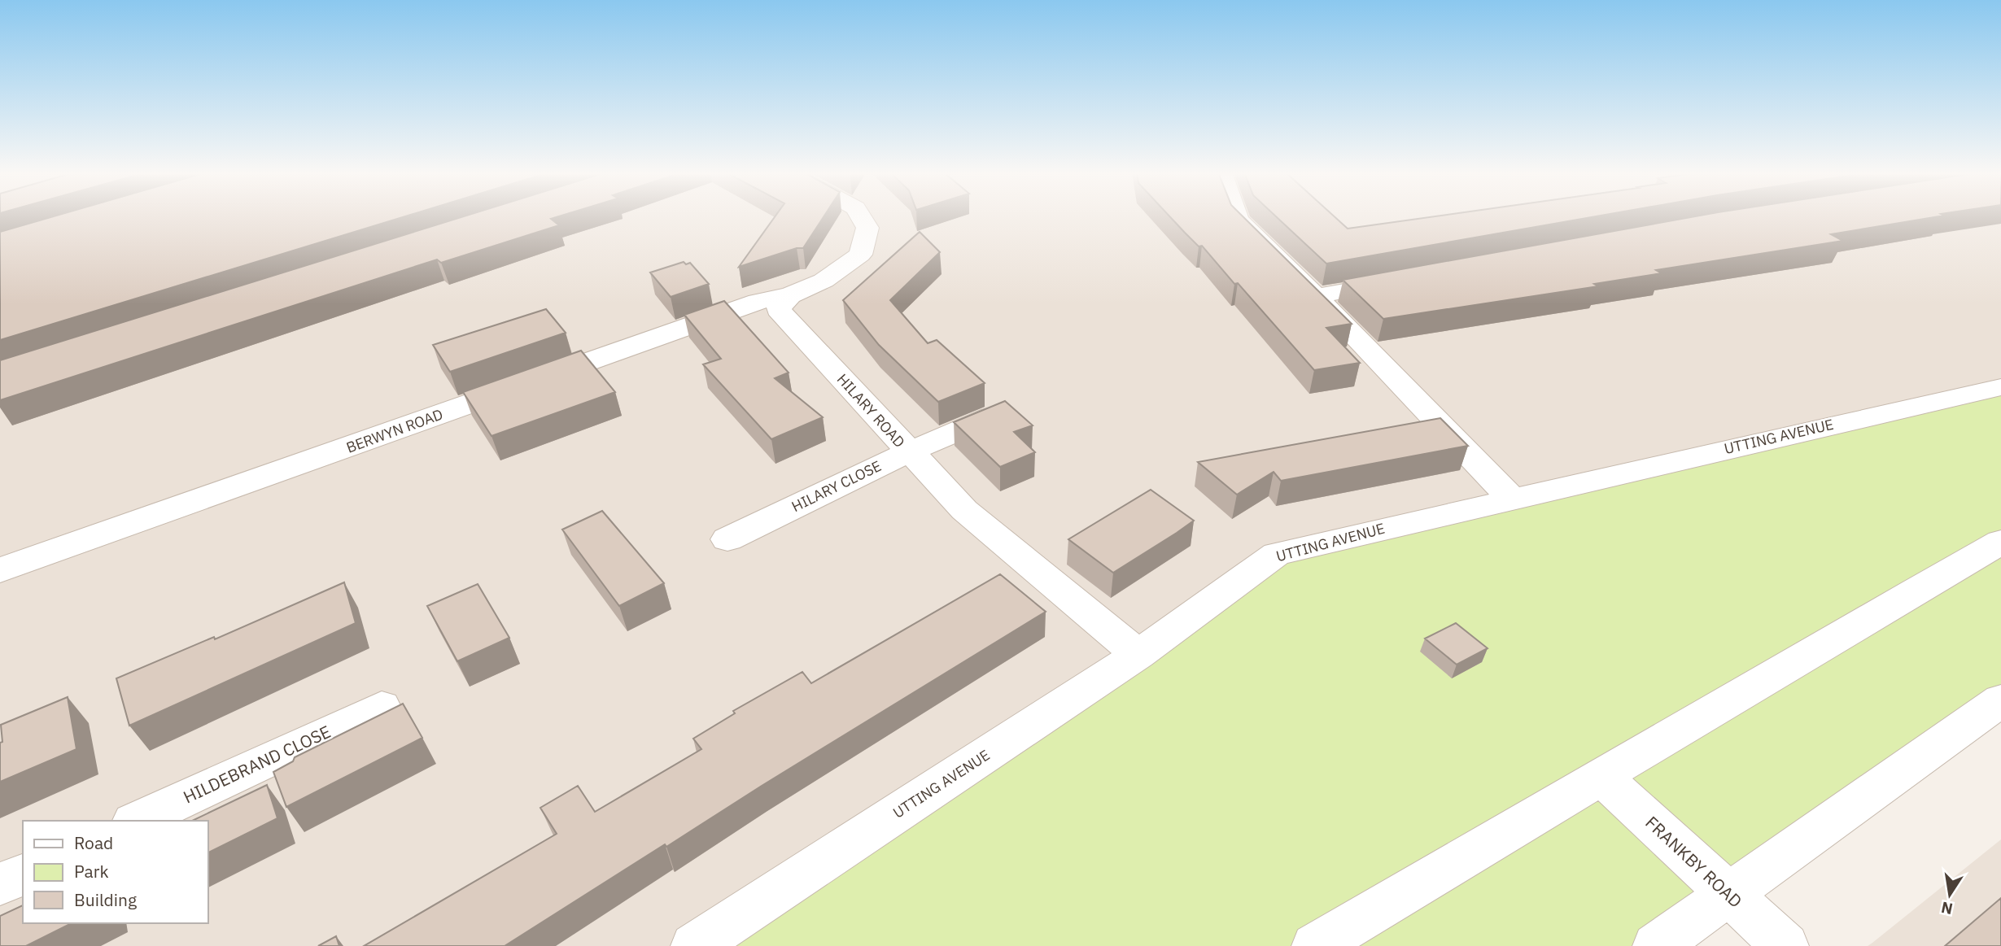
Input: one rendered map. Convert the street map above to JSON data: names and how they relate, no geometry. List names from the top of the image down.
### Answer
{
  "streets": {
    "street": [
      "HILARY ROAD",
      "BERWYN ROAD",
      "UTTING AVENUE",
      "HILARY CLOSE",
      "HILDEBRAND CLOSE",
      "FRANKBY ROAD"
    ]
  },
  "crossings": [
    ["HILARY ROAD", "BERWYN ROAD"],
    ["HILARY ROAD", "UTTING AVENUE"],
    ["HILARY ROAD", "HILARY CLOSE"]
  ],
  "legend": ["Road", "Park", "Building"],
  "north": "bottom"
}
